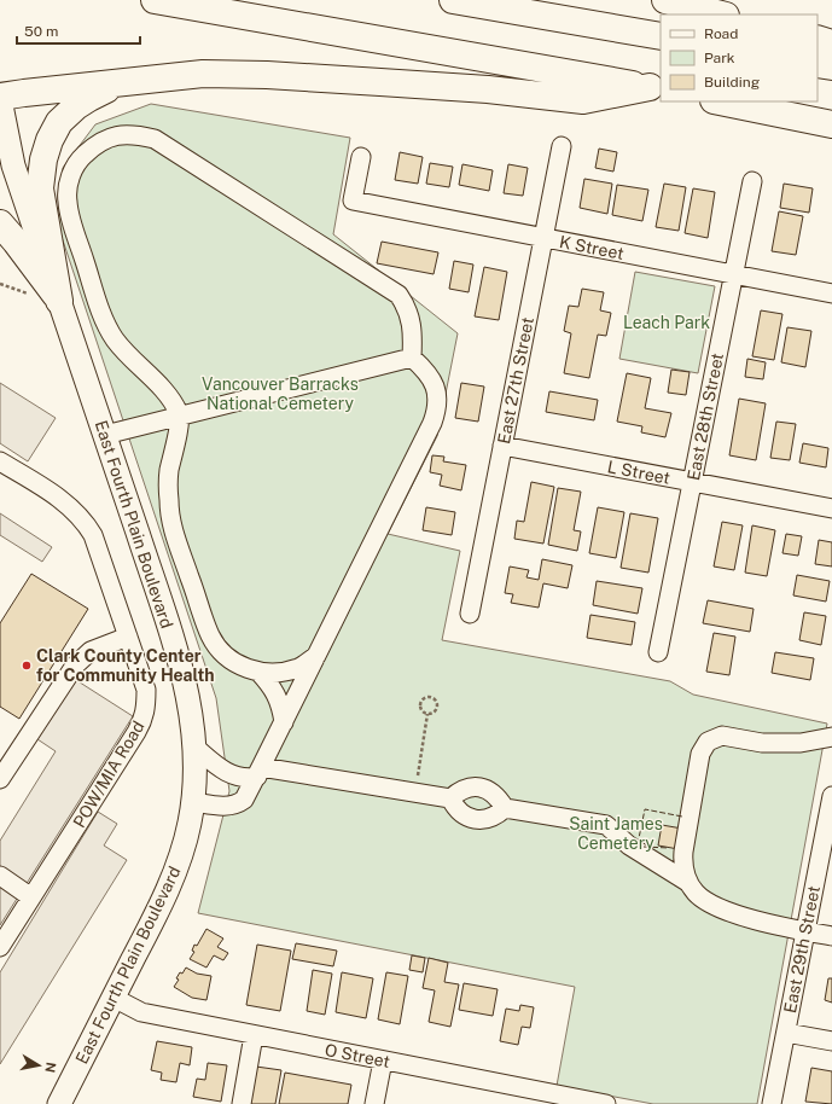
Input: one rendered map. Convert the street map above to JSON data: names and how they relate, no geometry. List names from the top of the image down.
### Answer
{
  "streets": {
    "main road": ["East Fourth Plain Boulevard"],
    "street": [
      "K Street",
      "East 27th Street",
      "East 28th Street",
      "L Street",
      "POW/MIA Road",
      "East 29th Street",
      "O Street"
    ]
  },
  "crossings": [
    ["K Street", "East 27th Street"],
    ["K Street", "East 28th Street"],
    ["East 27th Street", "L Street"],
    ["East 28th Street", "L Street"],
    ["East Fourth Plain Boulevard", "O Street"]
  ],
  "parks": ["Leach Park", "Vancouver Barracks National Cemetery", "Saint James Cemetery"],
  "places": ["Clark County Center for Community Health"],
  "legend": ["Road", "Park", "Building"],
  "scale_bar": "50 m",
  "north": "right"
}
